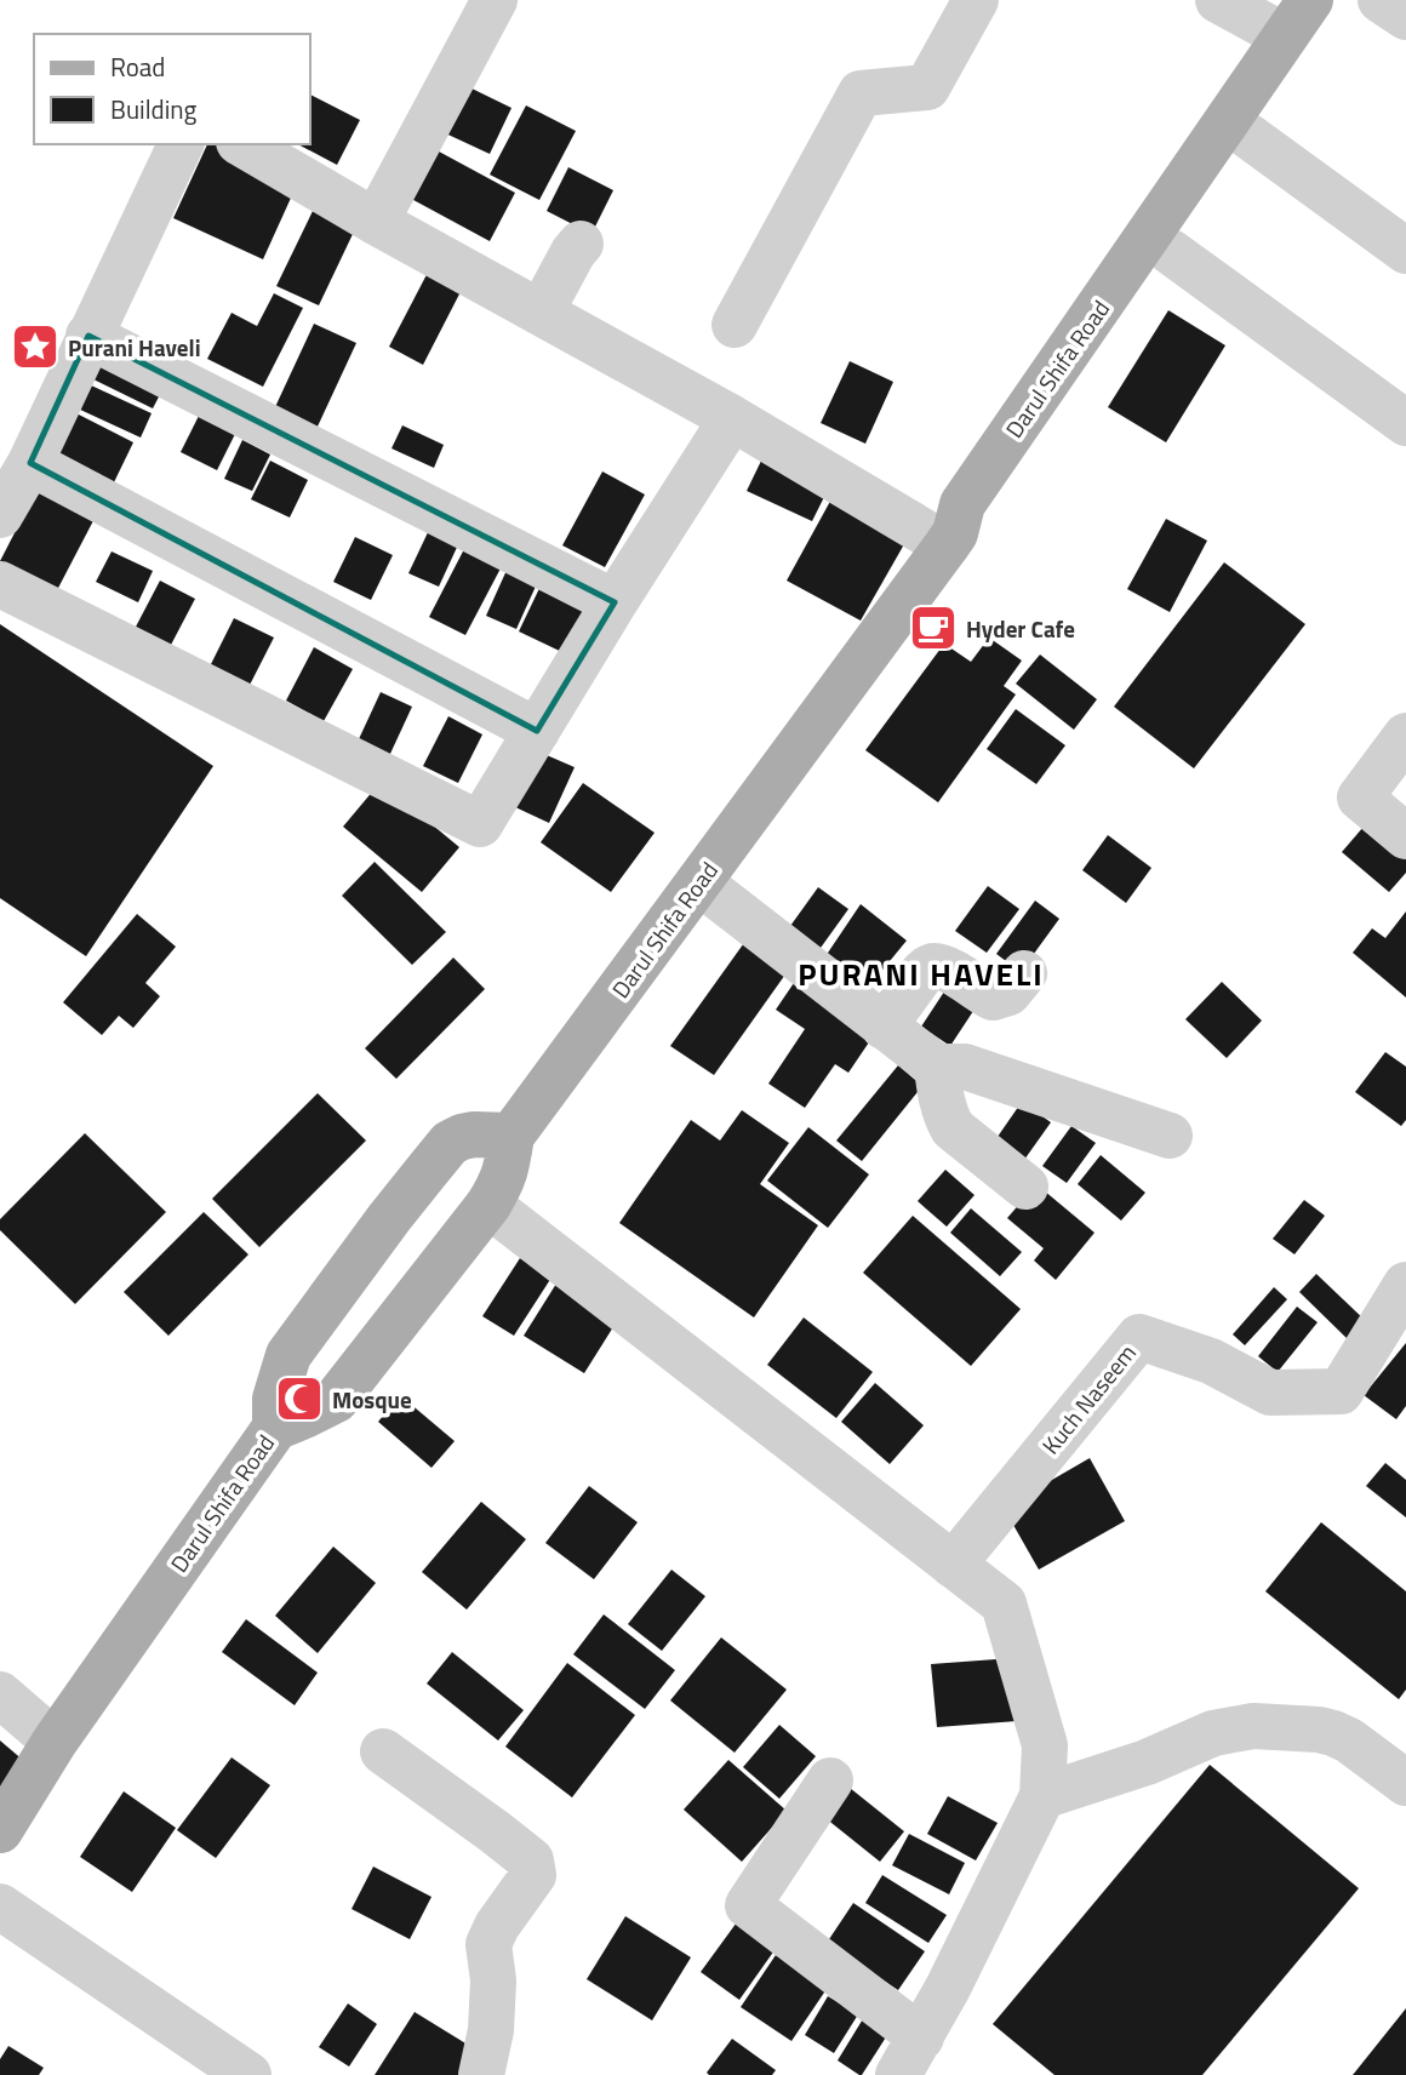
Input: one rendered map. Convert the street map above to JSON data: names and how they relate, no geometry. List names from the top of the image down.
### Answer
{
  "streets": {
    "main road": ["Darul Shifa Road"],
    "street": ["Kuch Naseem"]
  },
  "districts": ["PURANI HAVELI"],
  "places": {
    "place": ["Purani Haveli"],
    "cafe": ["Hyder Cafe"],
    "mosque": ["Mosque"]
  },
  "legend": ["Road", "Building"]
}
